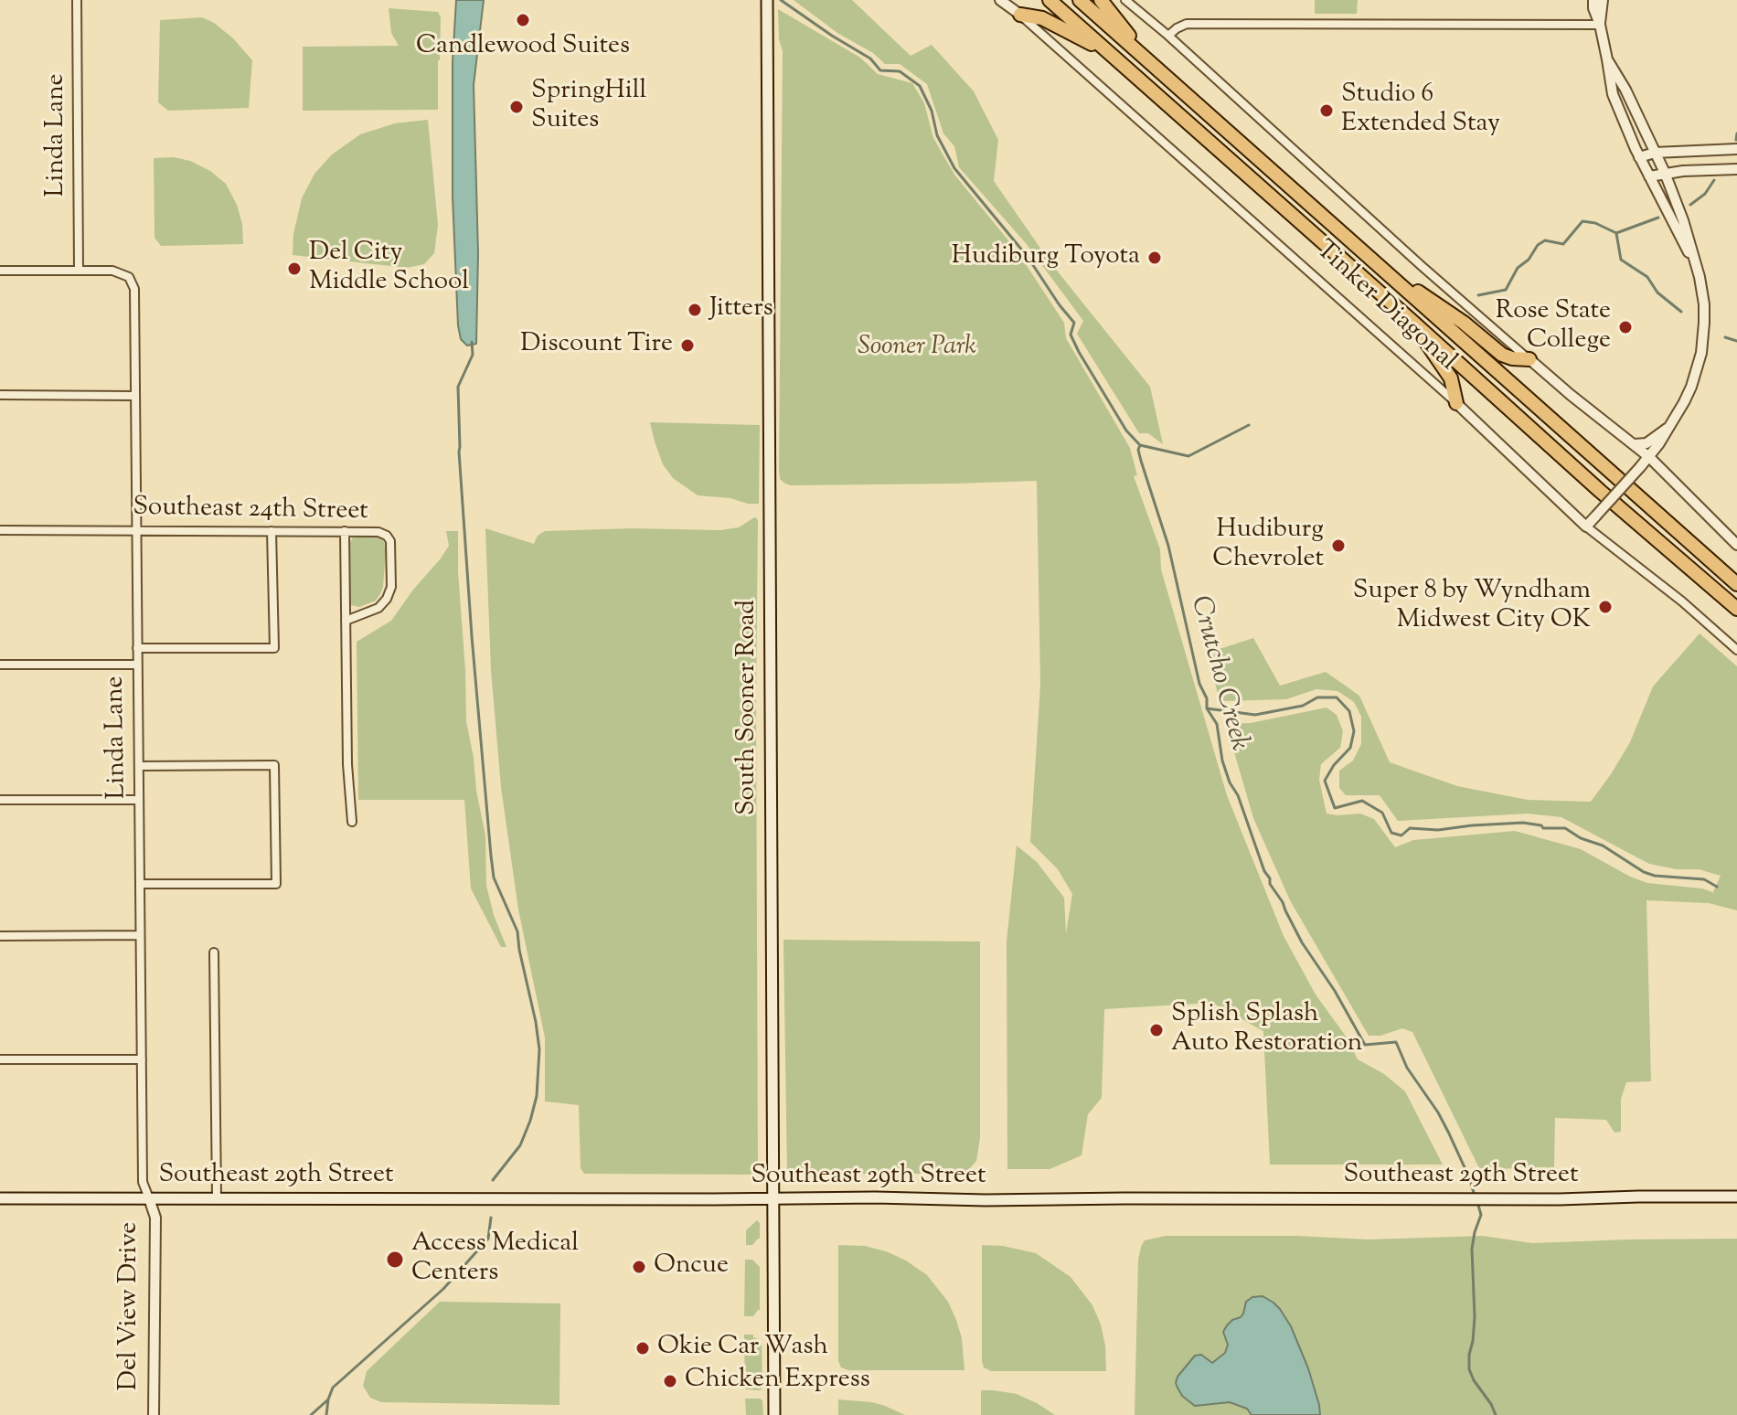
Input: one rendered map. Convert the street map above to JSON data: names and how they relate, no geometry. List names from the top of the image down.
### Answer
{
  "streets": {
    "highway": ["Tinker Diagonal"],
    "main road": ["South Sooner Road", "Southeast 29th Street"],
    "street": ["Linda Lane", "Southeast 24th Street", "Del View Drive"]
  },
  "crossings": [
    ["Linda Lane", "Southeast 24th Street"],
    ["Linda Lane", "Southeast 29th Street"],
    ["Linda Lane", "Del View Drive"],
    ["South Sooner Road", "Southeast 29th Street"],
    ["Southeast 29th Street", "Del View Drive"]
  ],
  "water": ["Crutcho Creek"],
  "parks": ["Sooner Park"],
  "places": [
    "Candlewood Suites",
    "SpringHill Suites",
    "Studio 6 Extended Stay",
    "Hudiburg Toyota",
    "Del City Middle School",
    "Jitters",
    "Rose State College",
    "Discount Tire",
    "Hudiburg Chevrolet",
    "Super 8 by Wyndham Midwest City OK",
    "Splish Splash Auto Restoration",
    "Access Medical Centers",
    "Oncue",
    "Okie Car Wash",
    "Chicken Express"
  ]
}
